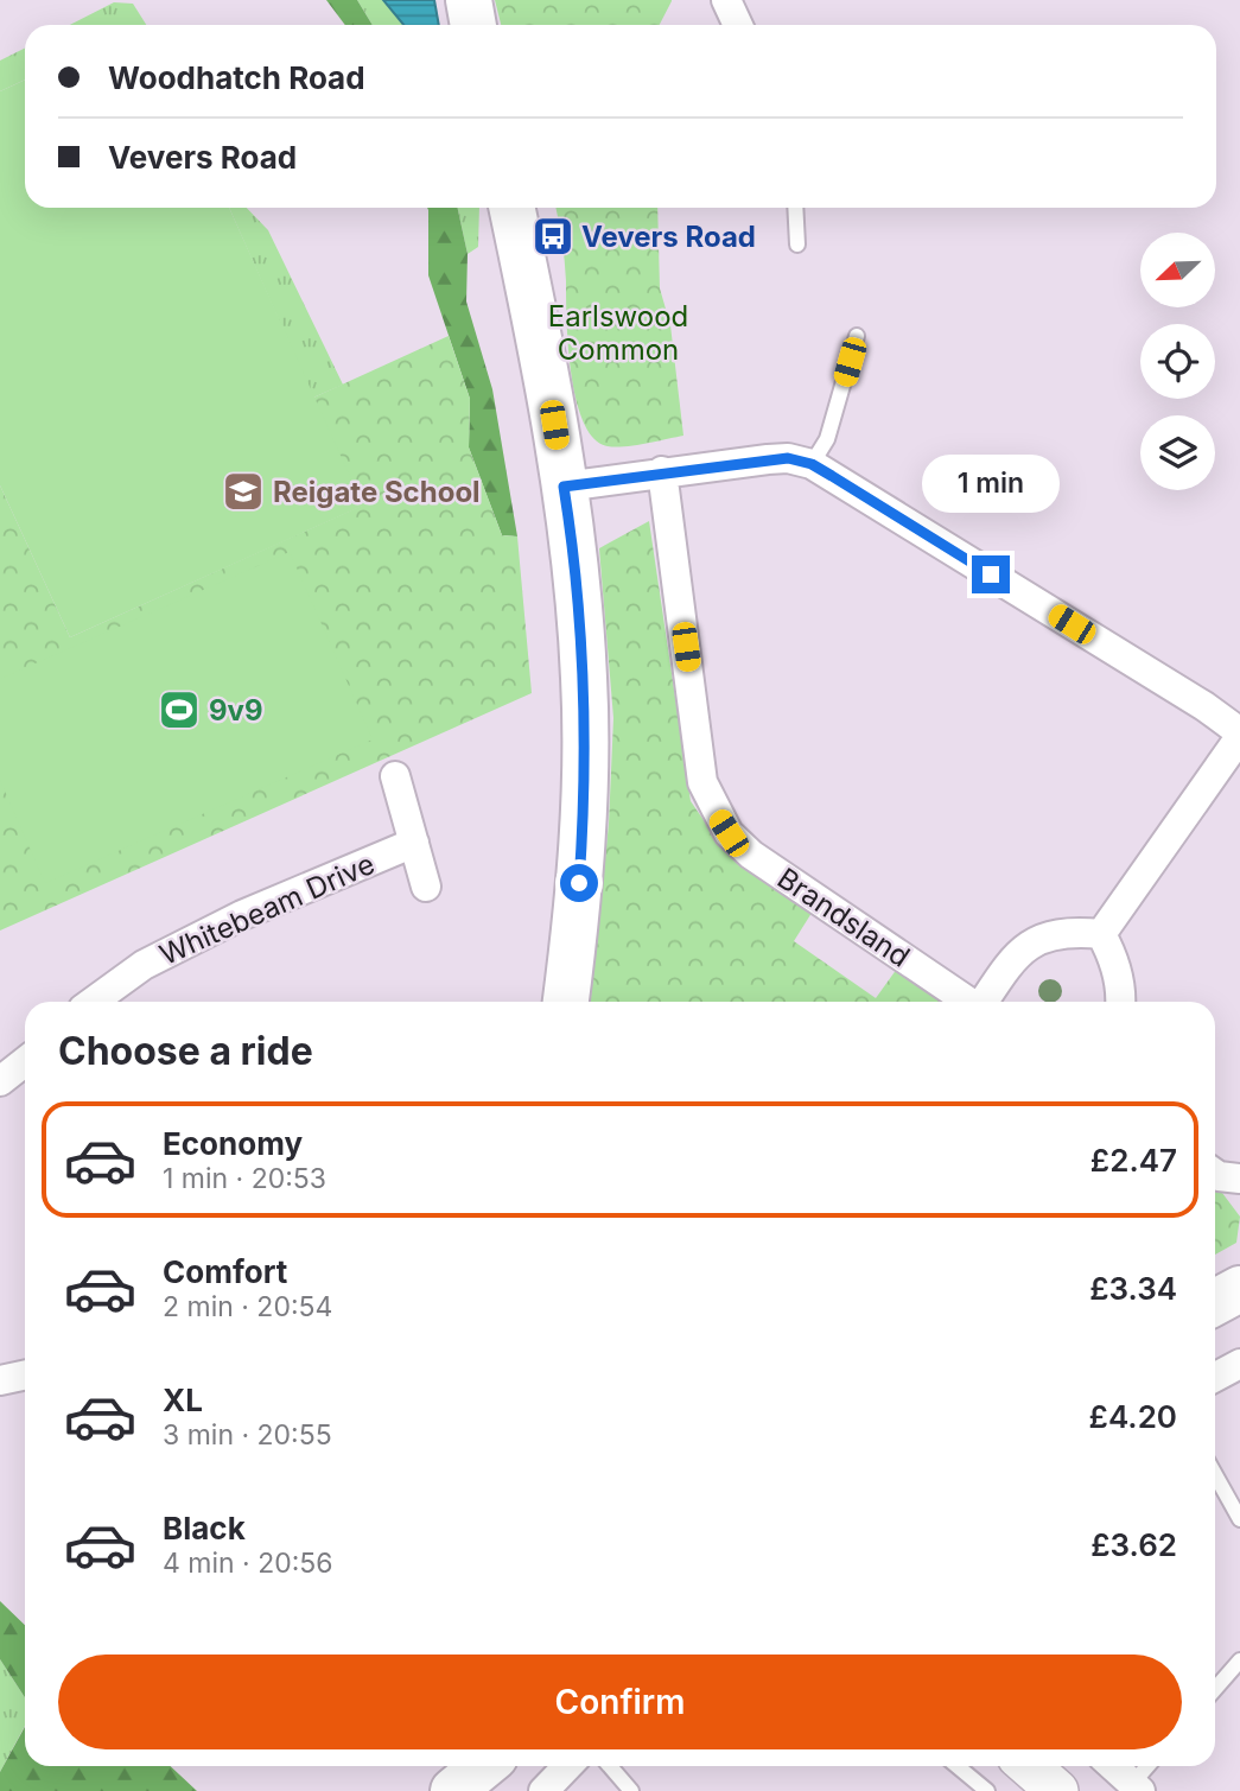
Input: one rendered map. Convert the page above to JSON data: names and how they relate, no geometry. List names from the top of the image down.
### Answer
{
  "streets": {
    "street": ["Whitebeam Drive", "Brandsland"]
  },
  "parks": ["Earlswood Common"],
  "places": {
    "bus stop": ["Vevers Road"],
    "school or university": ["Reigate School"],
    "sports": ["9v9"]
  },
  "north": "bottom left",
  "page": {
    "banner": ["Woodhatch Road", "Vevers Road"],
    "bubble": "1 min",
    "heading": "Choose a ride",
    "list": [
      {
        "name": "Economy",
        "note": "1 min · 20:53",
        "value": "£2.47"
      },
      {
        "name": "Comfort",
        "note": "2 min · 20:54",
        "value": "£3.34"
      },
      {
        "name": "XL",
        "note": "3 min · 20:55",
        "value": "£4.20"
      },
      {
        "name": "Black",
        "note": "4 min · 20:56",
        "value": "£3.62"
      }
    ],
    "buttons": "Confirm"
  }
}
